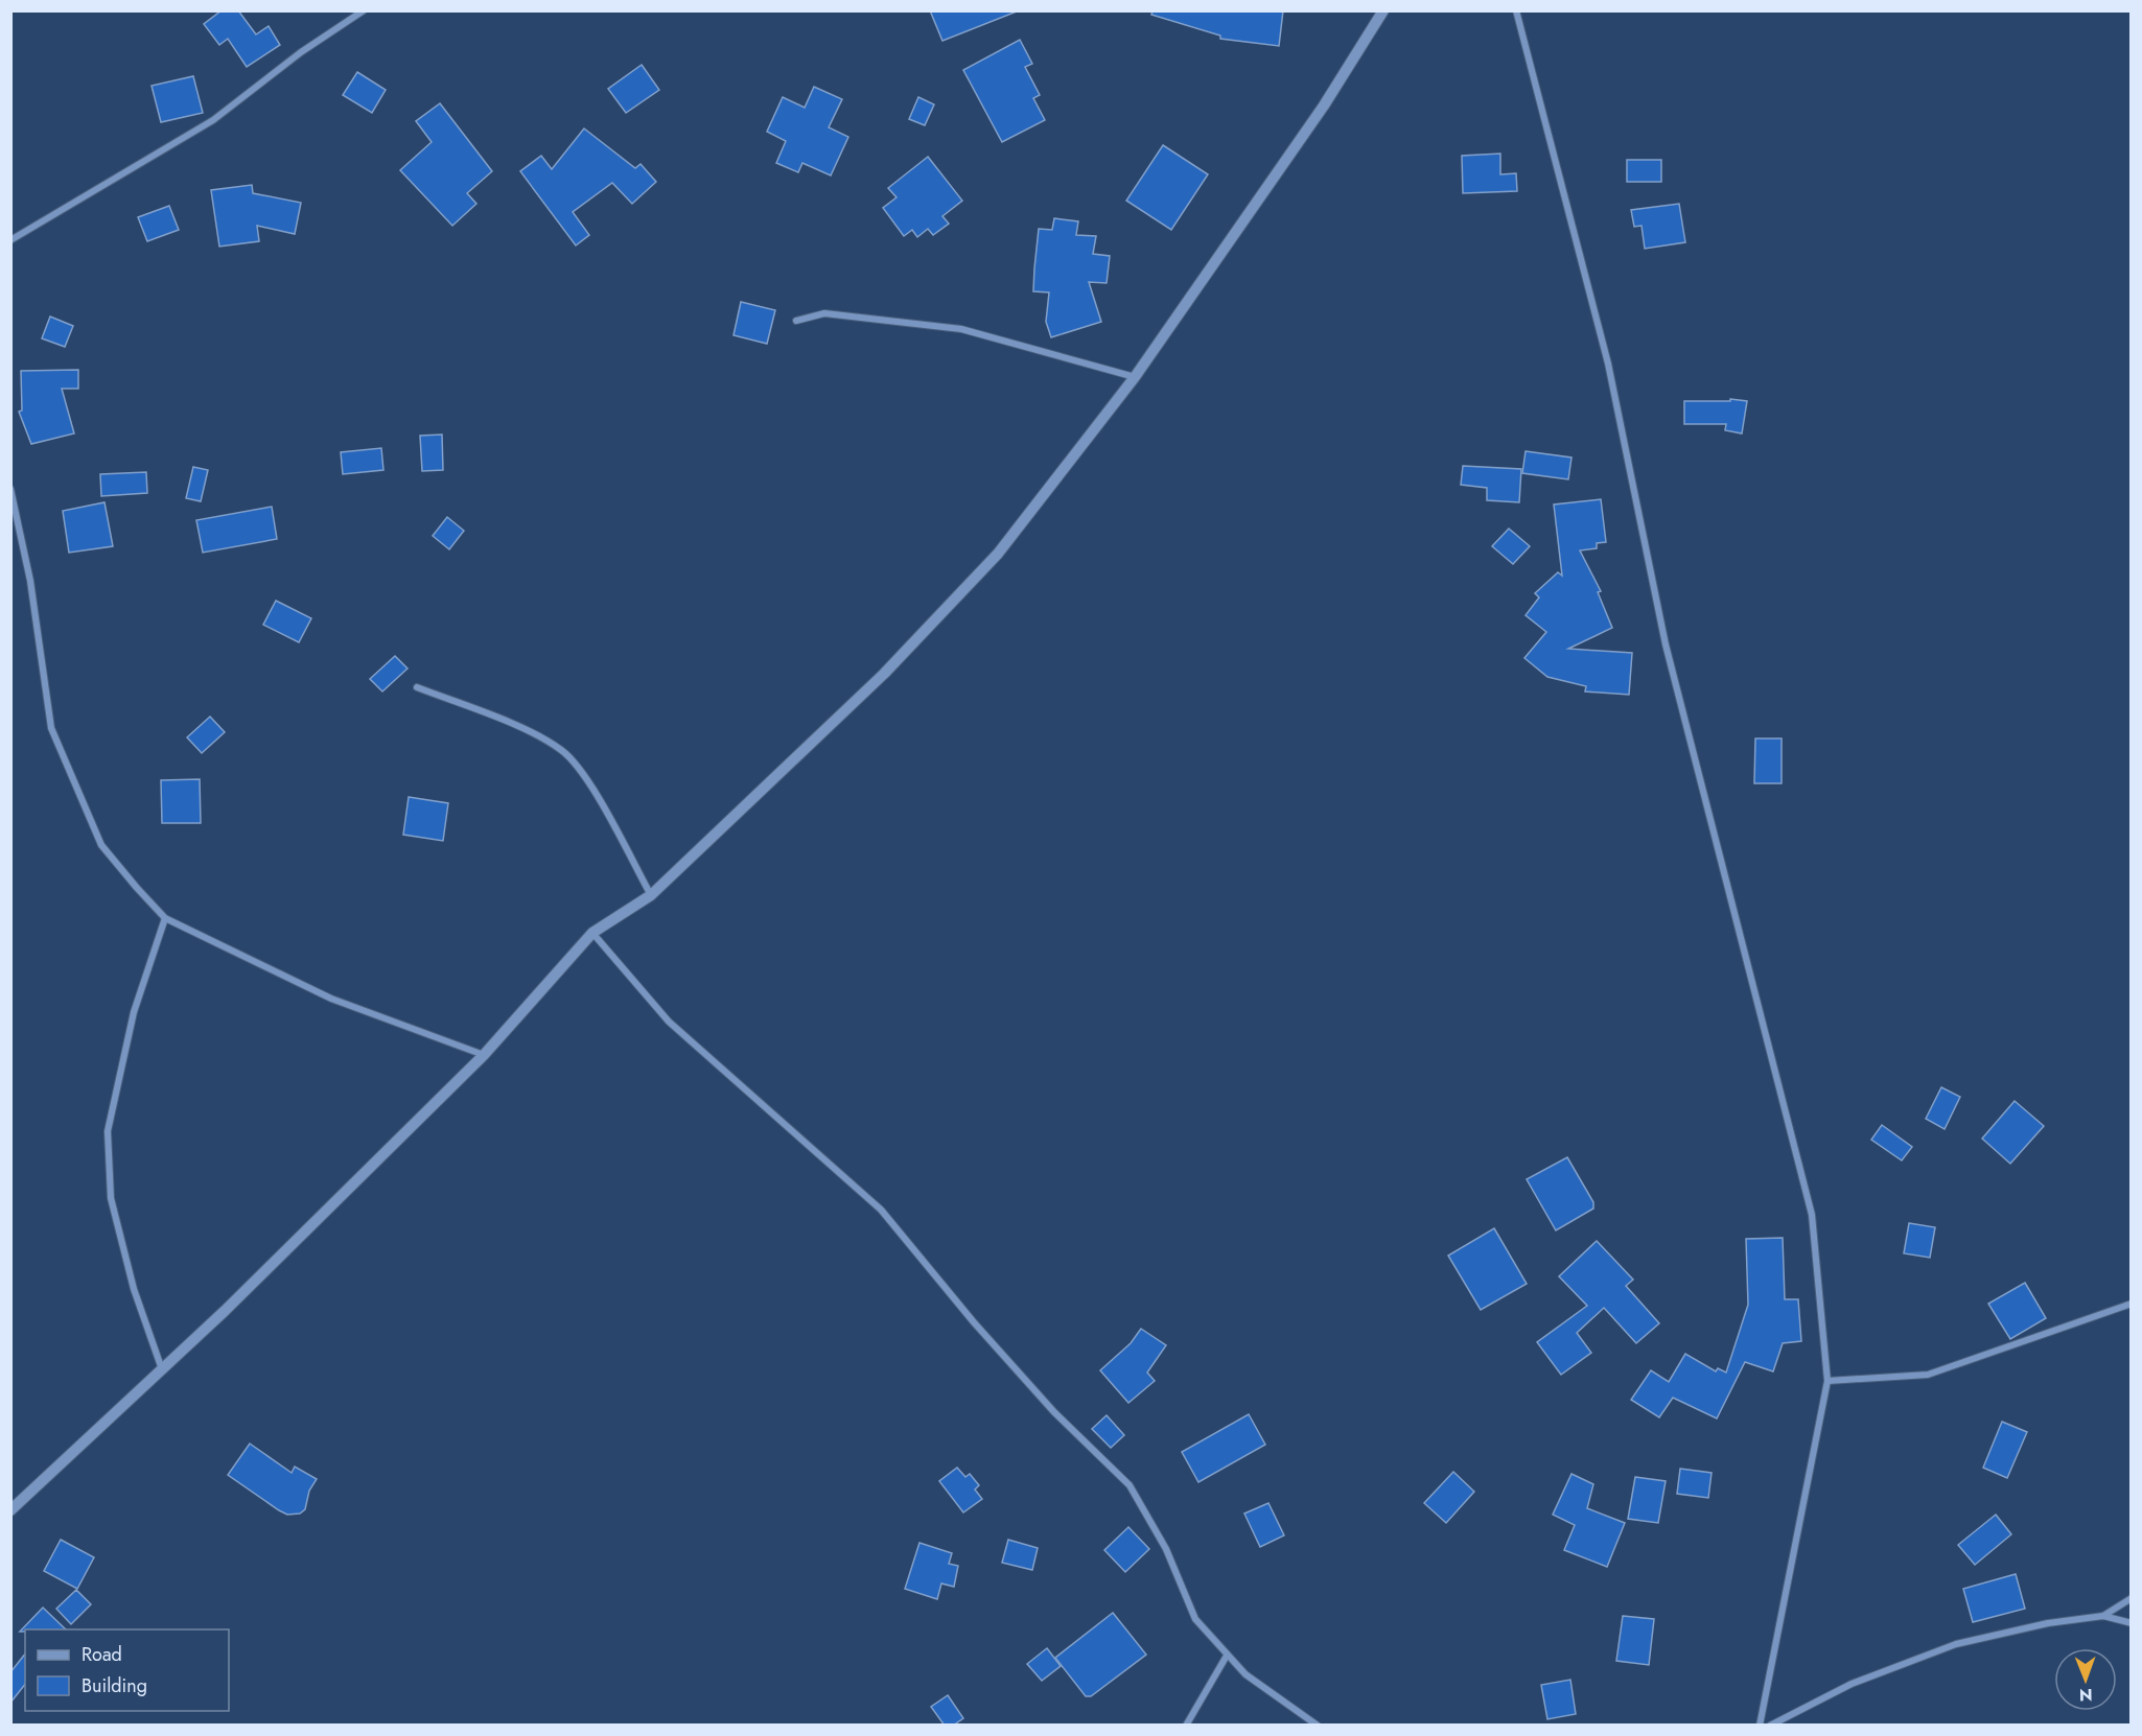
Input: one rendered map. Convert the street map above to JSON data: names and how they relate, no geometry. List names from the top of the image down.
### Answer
{
  "legend": ["Road", "Building"],
  "north": "bottom"
}
